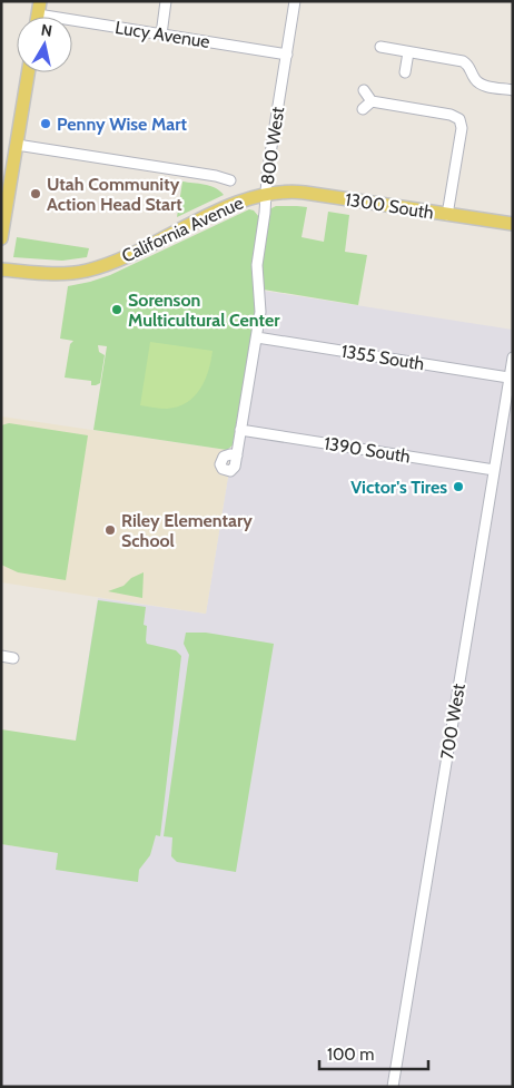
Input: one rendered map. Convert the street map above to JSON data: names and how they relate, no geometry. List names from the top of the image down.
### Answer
{
  "streets": {
    "main road": ["1300 South", "California Avenue"],
    "street": [
      "Lucy Avenue",
      "800 West",
      "1355 South",
      "1390 South",
      "700 West"
    ]
  },
  "crossings": [
    ["Lucy Avenue", "800 West"],
    ["800 West", "1300 South"],
    ["800 West", "California Avenue"],
    ["800 West", "1355 South"],
    ["800 West", "1390 South"],
    ["1300 South", "California Avenue"],
    ["1355 South", "700 West"],
    ["1390 South", "700 West"]
  ],
  "places": [
    "Penny Wise Mart",
    "Utah Community Action Head Start",
    "Sorenson Multicultural Center",
    "Victor's Tires",
    "Riley Elementary School"
  ],
  "scale_bar": "100 m",
  "north": "top"
}
